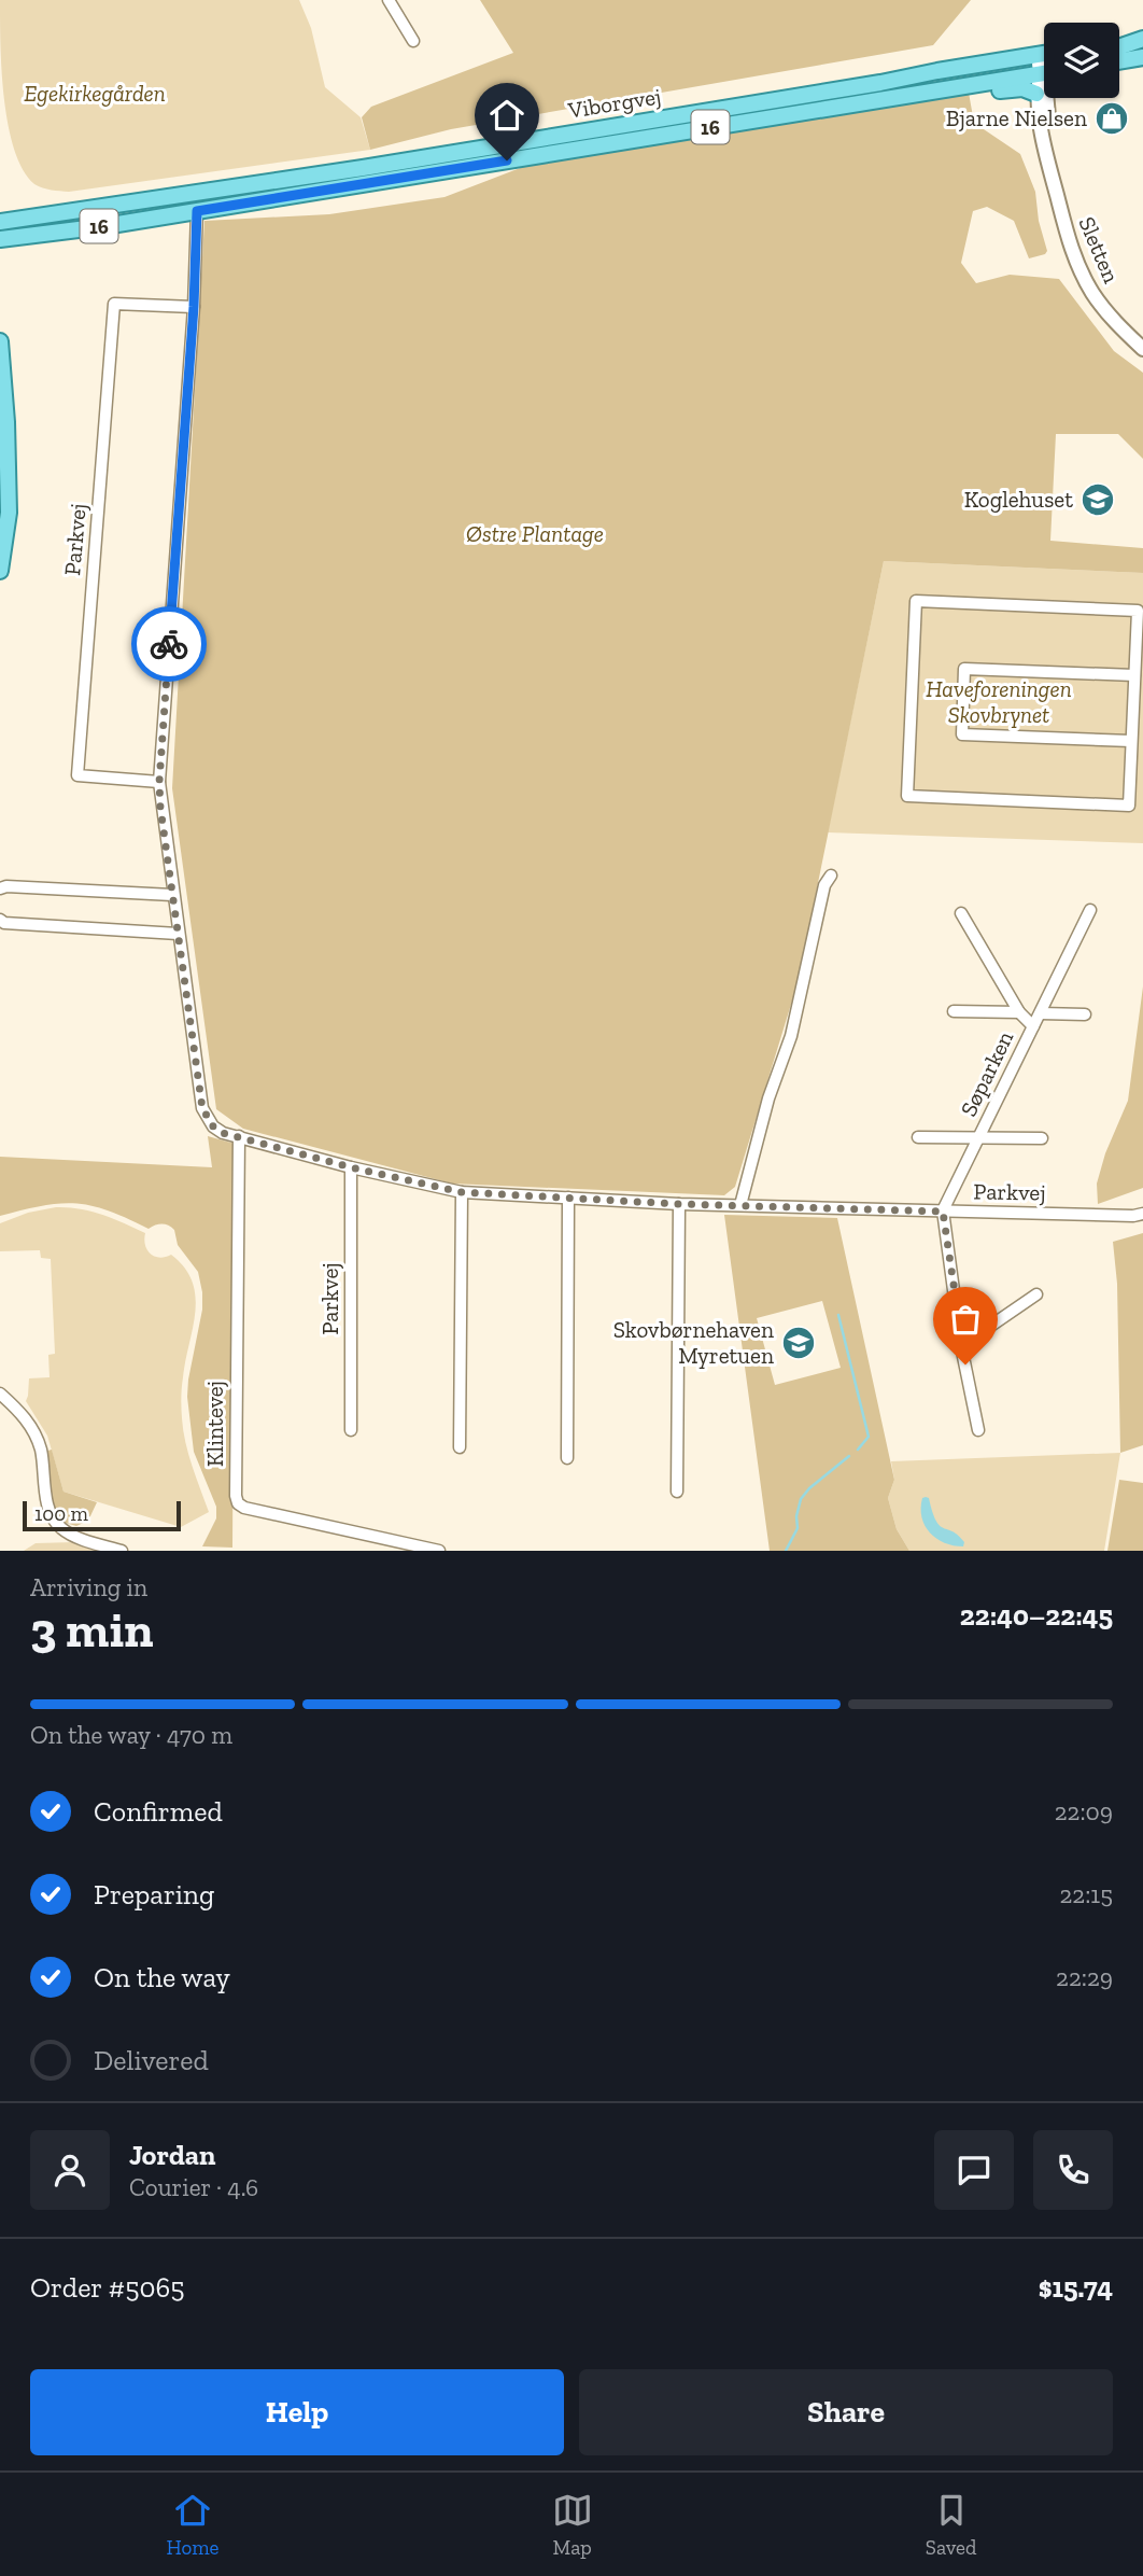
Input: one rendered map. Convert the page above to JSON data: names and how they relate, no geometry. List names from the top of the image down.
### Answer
{
  "streets": {
    "main road": ["Viborgvej", "16"],
    "street": [
      "Sletten",
      "Parkvej",
      "Søparken",
      "Klintevej"
    ]
  },
  "crossings": [
    ["Viborgvej", "Sletten"],
    ["Viborgvej", "Parkvej"],
    ["Parkvej", "Søparken"],
    ["Parkvej", "Klintevej"]
  ],
  "parks": ["Egekirkegården", "Østre Plantage", "Haveforeningen Skovbrynet"],
  "places": {
    "shop": ["Bjarne Nielsen"],
    "school or university": ["Koglehuset", "Skovbørnehaven Myretuen"]
  },
  "scale_bar": "100 m",
  "page": {
    "scale": "100 m",
    "heading": ["3 min", "Arriving in", "22:40–22:45"],
    "panel": [
      "Jordan",
      "Courier · 4.6",
      "Order #5065",
      "$15.74"
    ],
    "bar": "On the way · 470 m",
    "list": [
      ["Confirmed", "22:09"],
      ["Preparing", "22:15"],
      ["On the way", "22:29"],
      "Delivered"
    ],
    "buttons": ["Help", "Share"],
    "tabs": ["Home", "Map", "Saved"]
  }
}
